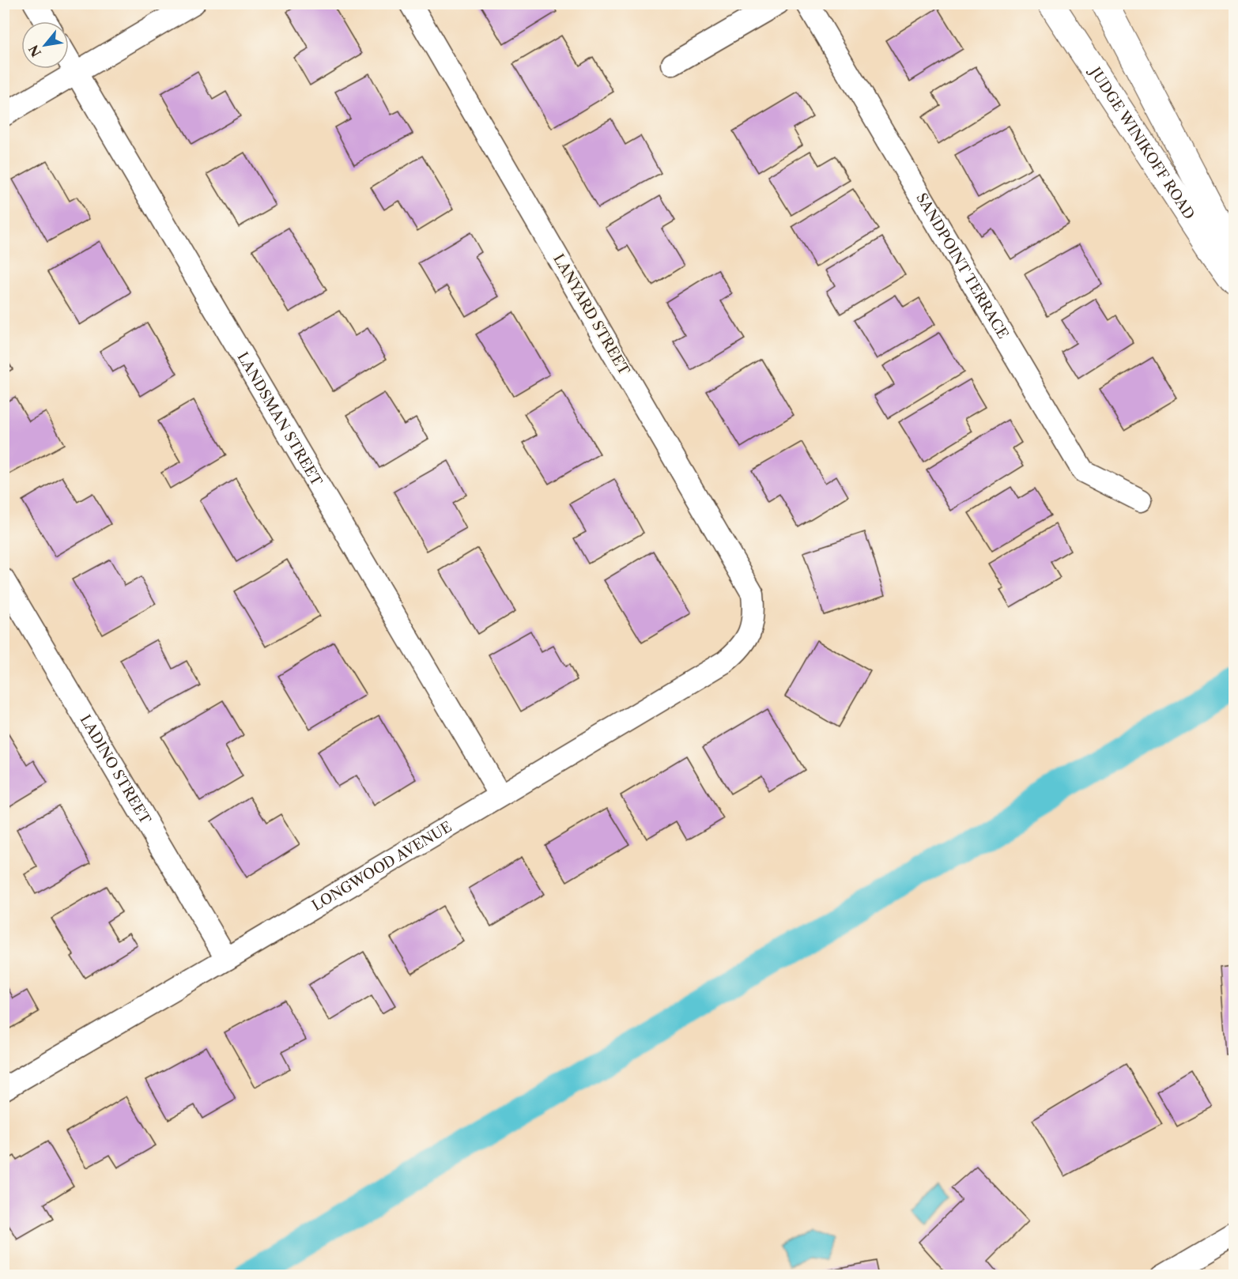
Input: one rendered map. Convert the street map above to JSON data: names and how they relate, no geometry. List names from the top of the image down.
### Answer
{
  "streets": {
    "street": [
      "JUDGE WINIKOFF ROAD",
      "SANDPOINT TERRACE",
      "LANYARD STREET",
      "LANDSMAN STREET",
      "LADINO STREET",
      "LONGWOOD AVENUE"
    ]
  },
  "crossings": [
    ["LANYARD STREET", "LONGWOOD AVENUE"],
    ["LANDSMAN STREET", "LONGWOOD AVENUE"],
    ["LADINO STREET", "LONGWOOD AVENUE"]
  ],
  "north": "bottom left"
}
